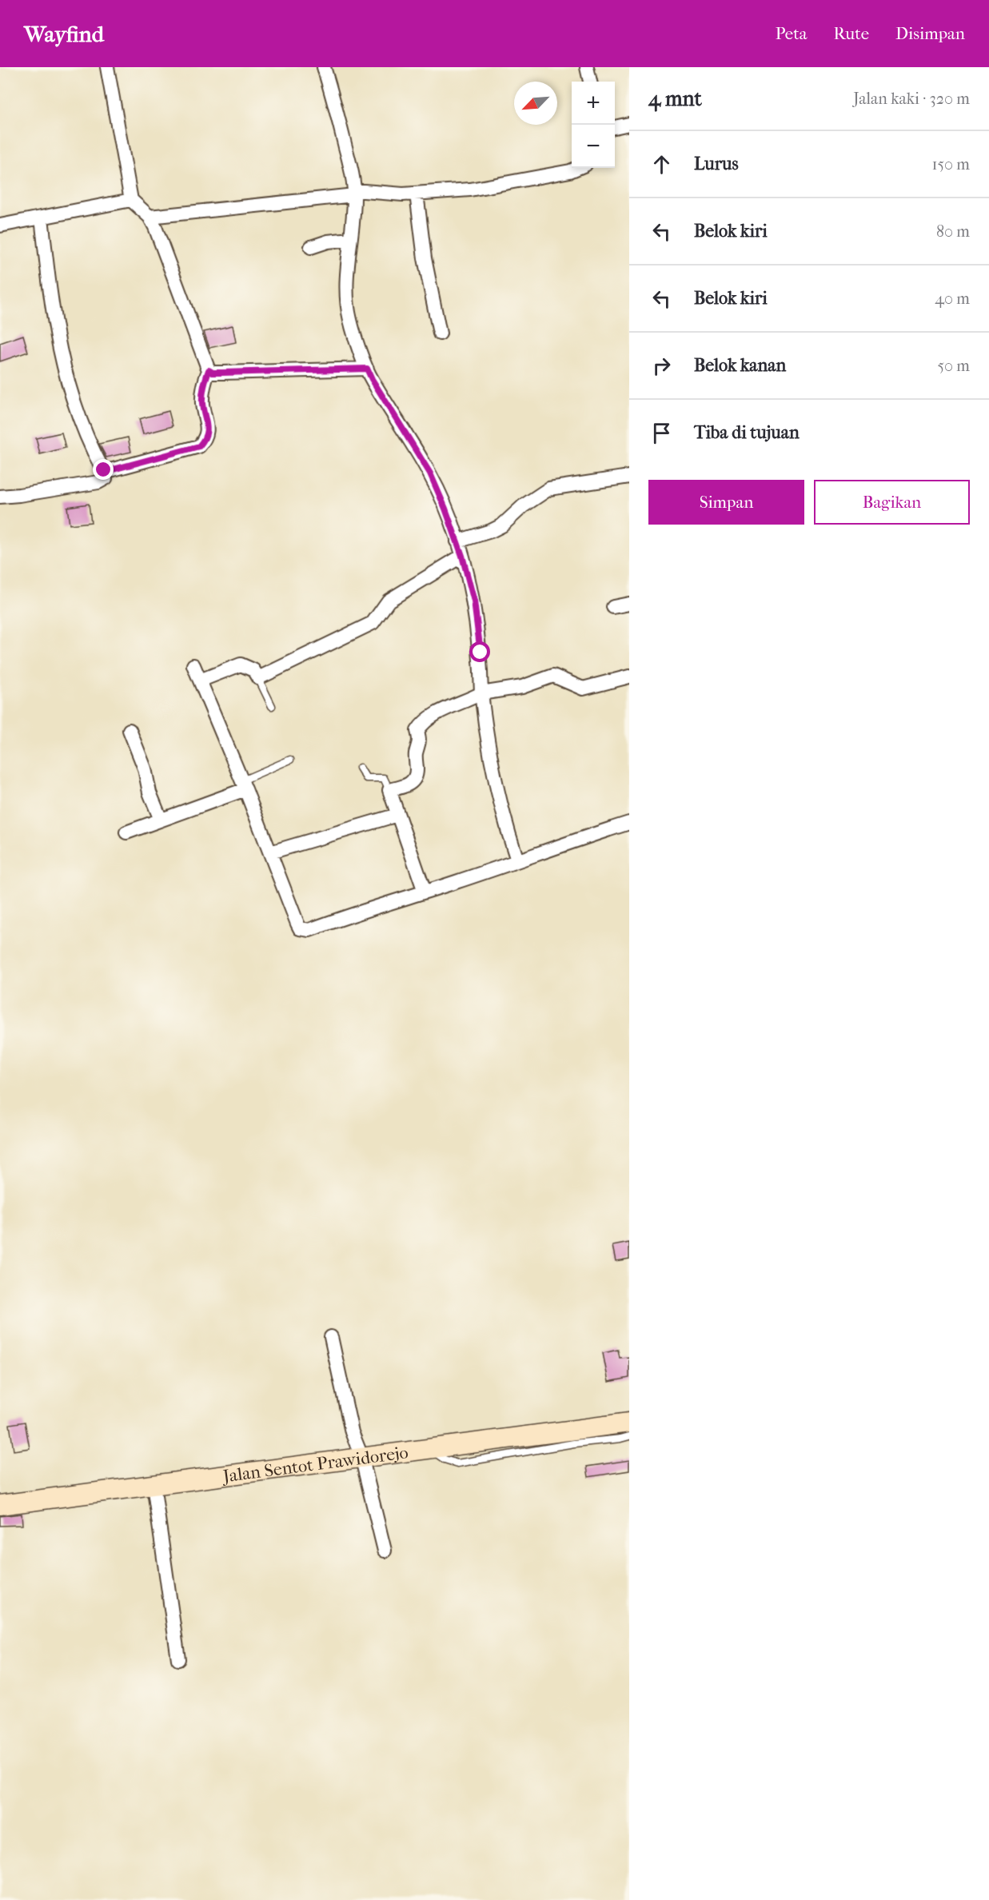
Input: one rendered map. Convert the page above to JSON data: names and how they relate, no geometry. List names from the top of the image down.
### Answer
{
  "streets": {
    "main road": ["Jalan Sentot Prawidorejo"]
  },
  "north": "bottom left",
  "page": {
    "header": "Wayfind",
    "nav": ["Peta", "Rute", "Disimpan"],
    "heading": ["4 mnt", "Jalan kaki · 320 m"],
    "map_buttons": ["+", "−"],
    "list": [
      ["Lurus", "150 m"],
      ["Belok kiri", "80 m"],
      ["Belok kiri", "40 m"],
      ["Belok kanan", "50 m"],
      "Tiba di tujuan"
    ],
    "buttons": ["Simpan", "Bagikan"]
  }
}
